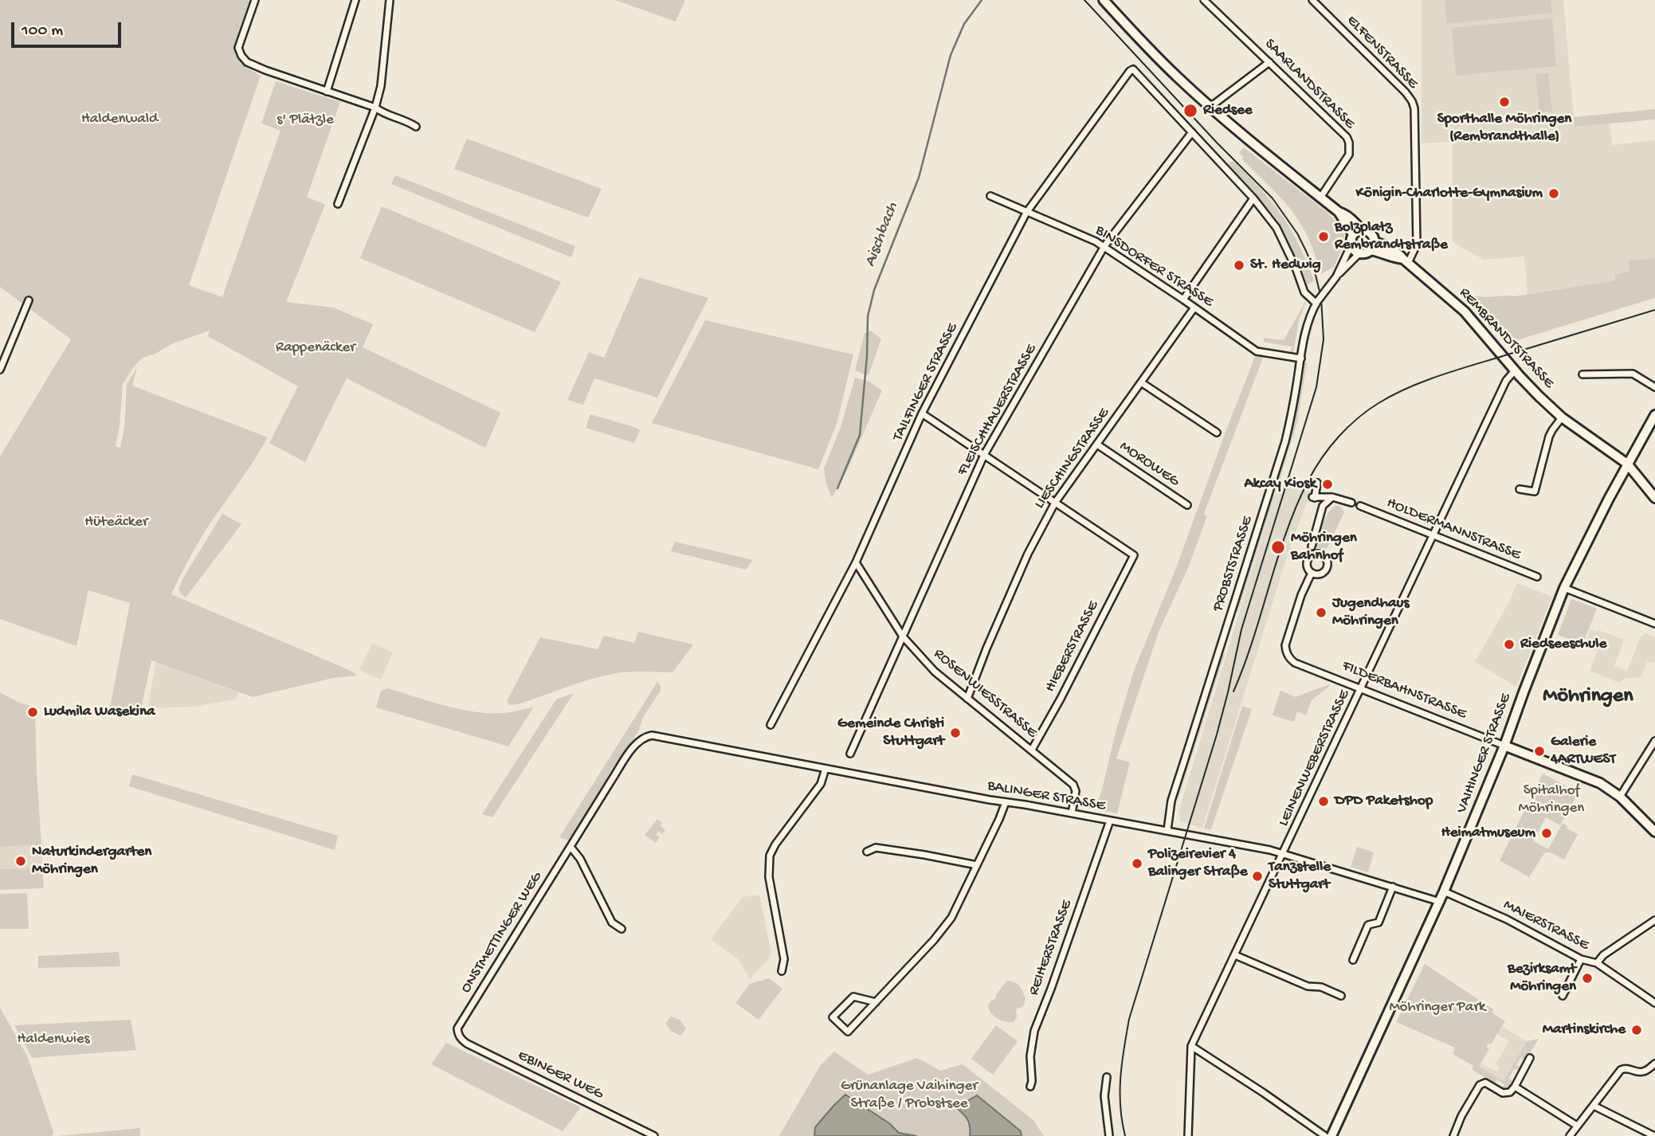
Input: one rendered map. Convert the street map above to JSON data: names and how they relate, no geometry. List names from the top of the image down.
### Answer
{
  "streets": {
    "main road": ["REMBRANDTSTRASSE", "FILDERBAHNSTRASSE", "VAIHINGER STRASSE"],
    "street": [
      "ELFENSTRASSE",
      "SAARLANDSTRASSE",
      "BINSDORFER STRASSE",
      "TAILFINGER STRASSE",
      "FLEISCHHAUERSTRASSE",
      "LIESCHINGSTRASSE",
      "MOROWEG",
      "HOLDERMANNSTRASSE",
      "PROBSTSTRASSE",
      "HIEBERSTRASSE",
      "ROSENWIESSTRASSE",
      "LEINENWEBERSTRASSE",
      "BALINGER STRASSE",
      "MAIERSTRASSE",
      "ONSTMETTINGER WEG",
      "REIHERSTRASSE",
      "EBINGER WEG"
    ]
  },
  "crossings": [
    ["ELFENSTRASSE", "REMBRANDTSTRASSE"],
    ["SAARLANDSTRASSE", "REMBRANDTSTRASSE"],
    ["BINSDORFER STRASSE", "TAILFINGER STRASSE"],
    ["BINSDORFER STRASSE", "FLEISCHHAUERSTRASSE"],
    ["BINSDORFER STRASSE", "LIESCHINGSTRASSE"],
    ["BINSDORFER STRASSE", "PROBSTSTRASSE"],
    ["REMBRANDTSTRASSE", "PROBSTSTRASSE"],
    ["REMBRANDTSTRASSE", "VAIHINGER STRASSE"],
    ["REMBRANDTSTRASSE", "LEINENWEBERSTRASSE"],
    ["TAILFINGER STRASSE", "FLEISCHHAUERSTRASSE"],
    ["TAILFINGER STRASSE", "ROSENWIESSTRASSE"],
    ["FLEISCHHAUERSTRASSE", "ROSENWIESSTRASSE"],
    ["LIESCHINGSTRASSE", "MOROWEG"],
    ["LIESCHINGSTRASSE", "HIEBERSTRASSE"],
    ["LIESCHINGSTRASSE", "ROSENWIESSTRASSE"],
    ["HOLDERMANNSTRASSE", "LEINENWEBERSTRASSE"],
    ["PROBSTSTRASSE", "BALINGER STRASSE"],
    ["HIEBERSTRASSE", "ROSENWIESSTRASSE"],
    ["FILDERBAHNSTRASSE", "VAIHINGER STRASSE"],
    ["FILDERBAHNSTRASSE", "LEINENWEBERSTRASSE"],
    ["ROSENWIESSTRASSE", "BALINGER STRASSE"],
    ["VAIHINGER STRASSE", "BALINGER STRASSE"],
    ["VAIHINGER STRASSE", "MAIERSTRASSE"],
    ["LEINENWEBERSTRASSE", "BALINGER STRASSE"],
    ["BALINGER STRASSE", "ONSTMETTINGER WEG"],
    ["BALINGER STRASSE", "REIHERSTRASSE"],
    ["ONSTMETTINGER WEG", "EBINGER WEG"]
  ],
  "districts": ["Möhringen"],
  "water": ["Aischbach"],
  "parks": [
    "Haldenwald",
    "s' Plätzle",
    "Rappenäcker",
    "Hüteäcker",
    "Spitalhof Möhringen",
    "Möhringer Park",
    "Haldenwies",
    "Grünanlage Vaihinger Straße / Probstsee"
  ],
  "places": [
    "Sporthalle Möhringen (Rembrandthalle)",
    "Riedsee",
    "Königin-Charlotte-Gymnasium",
    "Bolzplatz Rembrandtstraße",
    "St. Hedwig",
    "Akcay Kiosk",
    "Möhringen Bahnhof",
    "Jugendhaus Möhringen",
    "Riedseeschule",
    "Ludmila Wasekina",
    "Gemeinde Christi Stuttgart",
    "Galerie 4ARTWEST",
    "DPD Paketshop",
    "Heimatmuseum",
    "Naturkindergarten Möhringen",
    "Polizeirevier 4 Balinger Straße",
    "Tanzstelle Stuttgart",
    "Bezirksamt Möhringen",
    "Martinskirche"
  ],
  "scale_bar": "100 m"
}
